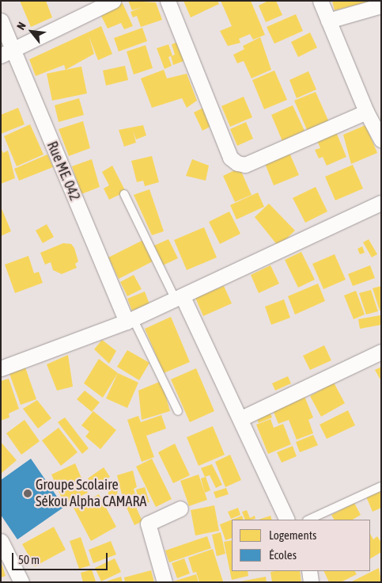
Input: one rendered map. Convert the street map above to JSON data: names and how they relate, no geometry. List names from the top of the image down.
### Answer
{
  "streets": {
    "street": ["Rue ME. 042"]
  },
  "places": ["Groupe Scolaire Sékou Alpha CAMARA"],
  "legend": ["Logements", "Écoles"],
  "scale_bar": "50 m",
  "north": "top left"
}
